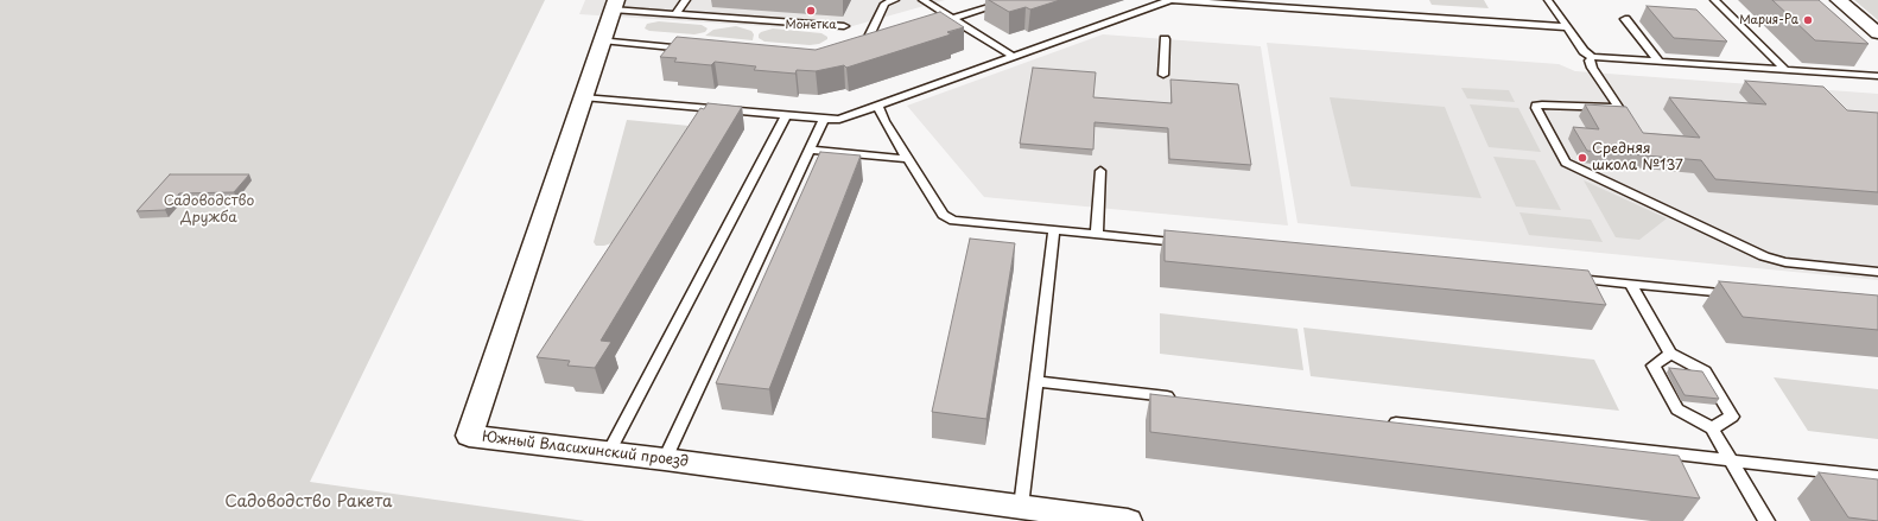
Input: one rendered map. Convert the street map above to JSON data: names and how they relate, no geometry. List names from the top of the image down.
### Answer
{
  "streets": {
    "street": ["Южный Власихинский проезд"]
  },
  "parks": ["Садоводство Дружба", "Садоводство Ракета"],
  "places": ["Монетка", "Мария-Ра", "Средняя школа №137"]
}
